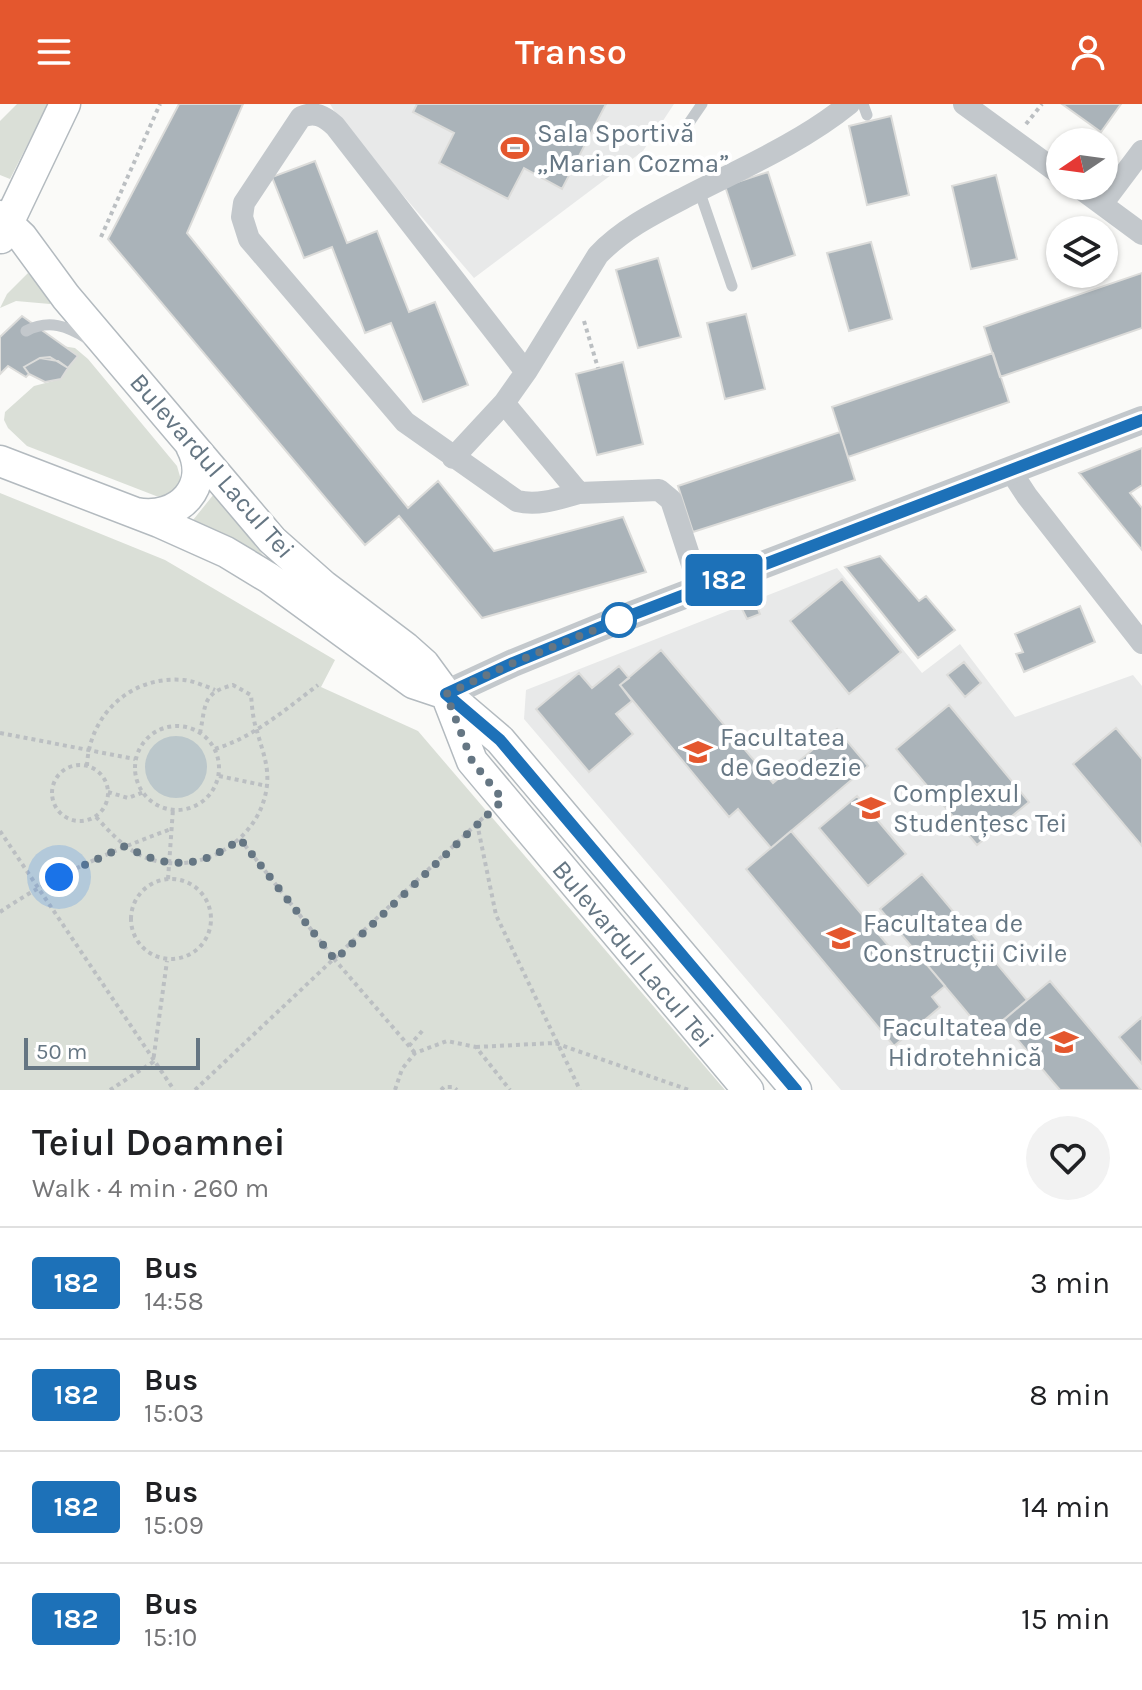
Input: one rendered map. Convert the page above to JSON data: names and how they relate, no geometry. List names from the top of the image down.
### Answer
{
  "streets": {
    "main road": ["Bulevardul Lacul Tei"]
  },
  "places": {
    "sports": ["Sala Sportivă „Marian Cozma”"],
    "school or university": [
      "Facultatea de Geodezie",
      "Complexul Studențesc Tei",
      "Facultatea de Construcții Civile",
      "Facultatea de Hidrotehnică"
    ]
  },
  "lines": ["bus line 182"],
  "scale_bar": "50 m",
  "north": "left",
  "page": {
    "header": "Transo",
    "on_map": "182",
    "scale": "50 m",
    "heading": ["Teiul Doamnei", "Walk · 4 min · 260 m"],
    "list": [
      {
        "mark": "182",
        "name": "Bus",
        "note": "14:58",
        "value": "3 min"
      },
      {
        "mark": "182",
        "name": "Bus",
        "note": "15:03",
        "value": "8 min"
      },
      {
        "mark": "182",
        "name": "Bus",
        "note": "15:09",
        "value": "14 min"
      },
      {
        "mark": "182",
        "name": "Bus",
        "note": "15:10",
        "value": "15 min"
      }
    ]
  }
}
